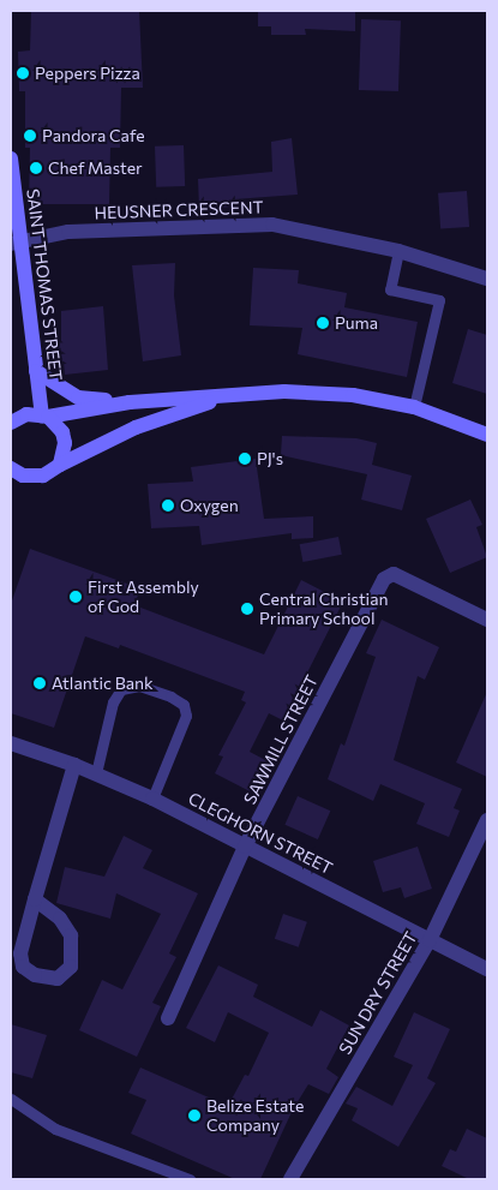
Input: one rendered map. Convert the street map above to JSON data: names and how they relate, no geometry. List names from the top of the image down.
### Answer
{
  "streets": {
    "main road": ["SAINT THOMAS STREET"],
    "street": [
      "HEUSNER CRESCENT",
      "SAWMILL STREET",
      "CLEGHORN STREET",
      "SUN DRY STREET"
    ]
  },
  "crossings": [
    ["HEUSNER CRESCENT", "SAINT THOMAS STREET"],
    ["SAWMILL STREET", "CLEGHORN STREET"],
    ["CLEGHORN STREET", "SUN DRY STREET"]
  ],
  "places": [
    "Peppers Pizza",
    "Pandora Cafe",
    "Chef Master",
    "Puma",
    "PJ's",
    "Oxygen",
    "First Assembly of God",
    "Central Christian Primary School",
    "Atlantic Bank",
    "Belize Estate Company"
  ]
}
